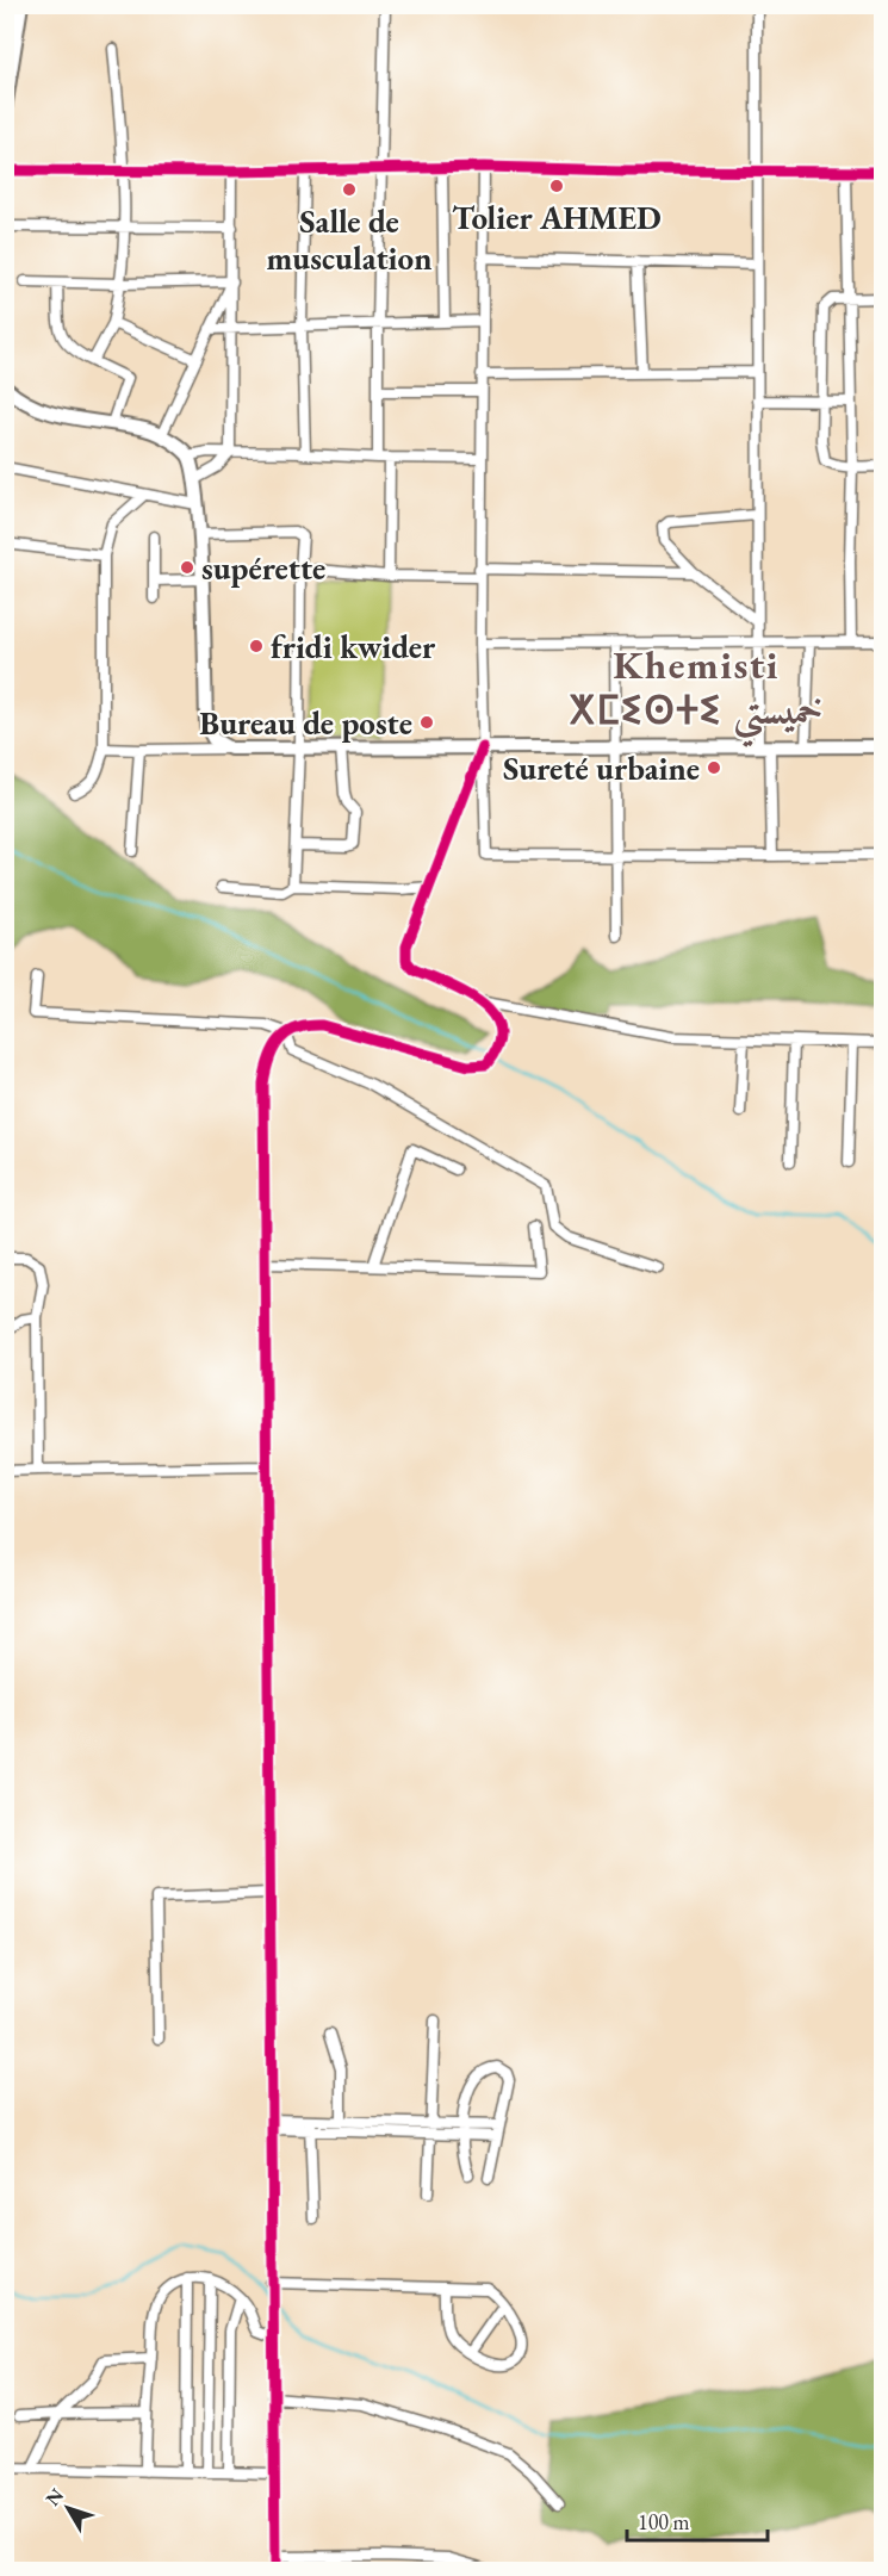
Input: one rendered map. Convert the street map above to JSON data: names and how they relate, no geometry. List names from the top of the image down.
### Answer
{
  "districts": ["Khemisti ⵅⵎⵉⵙⵜⵉ خميستي"],
  "places": [
    "Tolier AHMED",
    "Salle de musculation",
    "supérette",
    "fridi kwider",
    "Bureau de poste",
    "Sureté urbaine"
  ],
  "scale_bar": "100 m",
  "north": "top left"
}
